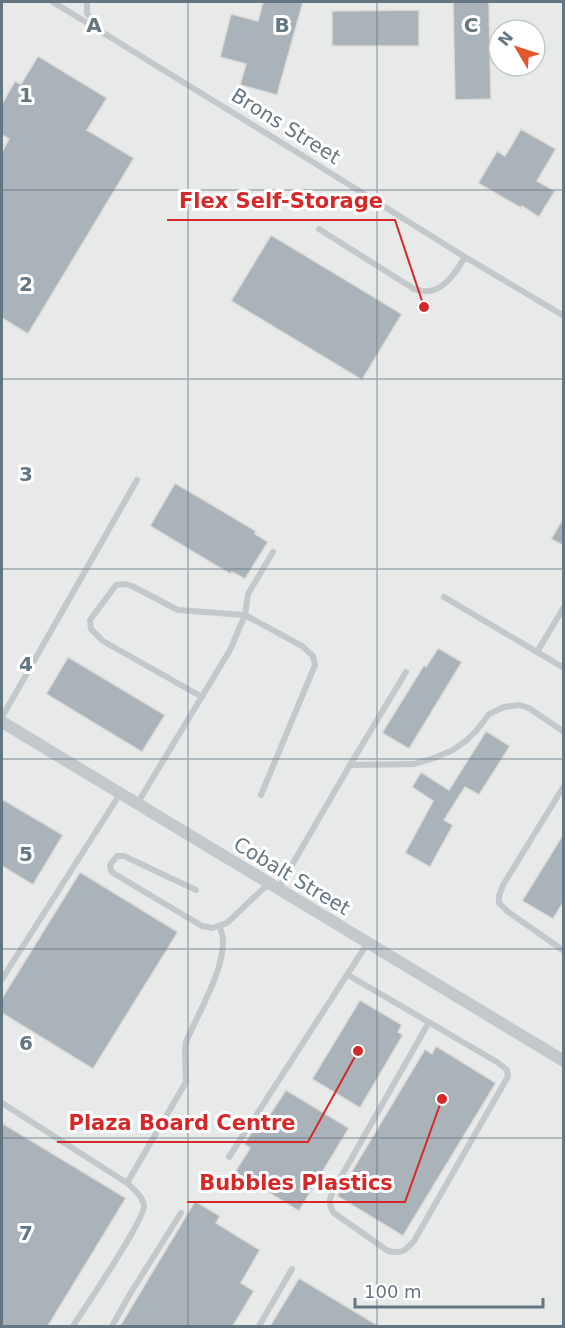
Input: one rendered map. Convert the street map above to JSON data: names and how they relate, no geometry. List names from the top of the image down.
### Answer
{
  "streets": {
    "street": ["Cobalt Street"],
    "lane": ["Brons Street"]
  },
  "places": ["Flex Self-Storage", "Plaza Board Centre", "Bubbles Plastics"],
  "scale_bar": "100 m",
  "north": "top left",
  "grid": {
    "columns": ["A", "B", "C"],
    "rows": [
      "1",
      "2",
      "3",
      "4",
      "5",
      "6",
      "7"
    ]
  }
}
